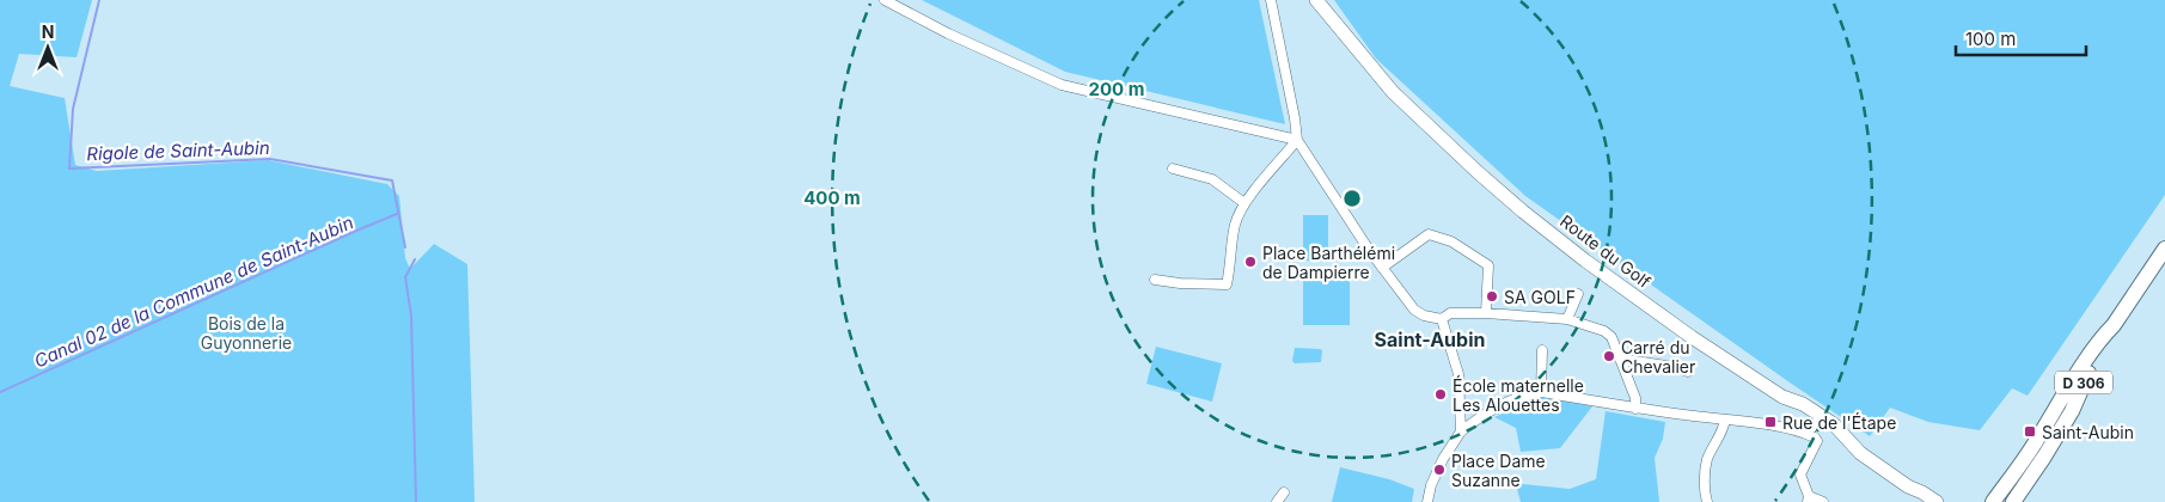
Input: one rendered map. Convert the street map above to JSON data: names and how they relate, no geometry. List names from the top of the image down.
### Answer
{
  "streets": {
    "main road": ["D 306"],
    "street": ["Route du Golf"]
  },
  "districts": ["Saint-Aubin"],
  "water": ["Rigole de Saint-Aubin", "Canal 02 de la Commune de Saint-Aubin"],
  "parks": ["Bois de la Guyonnerie"],
  "places": {
    "other": [
      "Place Barthélémi de Dampierre",
      "SA GOLF",
      "Carré du Chevalier",
      "École maternelle Les Alouettes",
      "Place Dame Suzanne"
    ],
    "transit": ["Rue de l'Étape", "Saint-Aubin"]
  },
  "scale_bar": "100 m",
  "north": "top",
  "rings": ["200 m", "400 m"]
}
